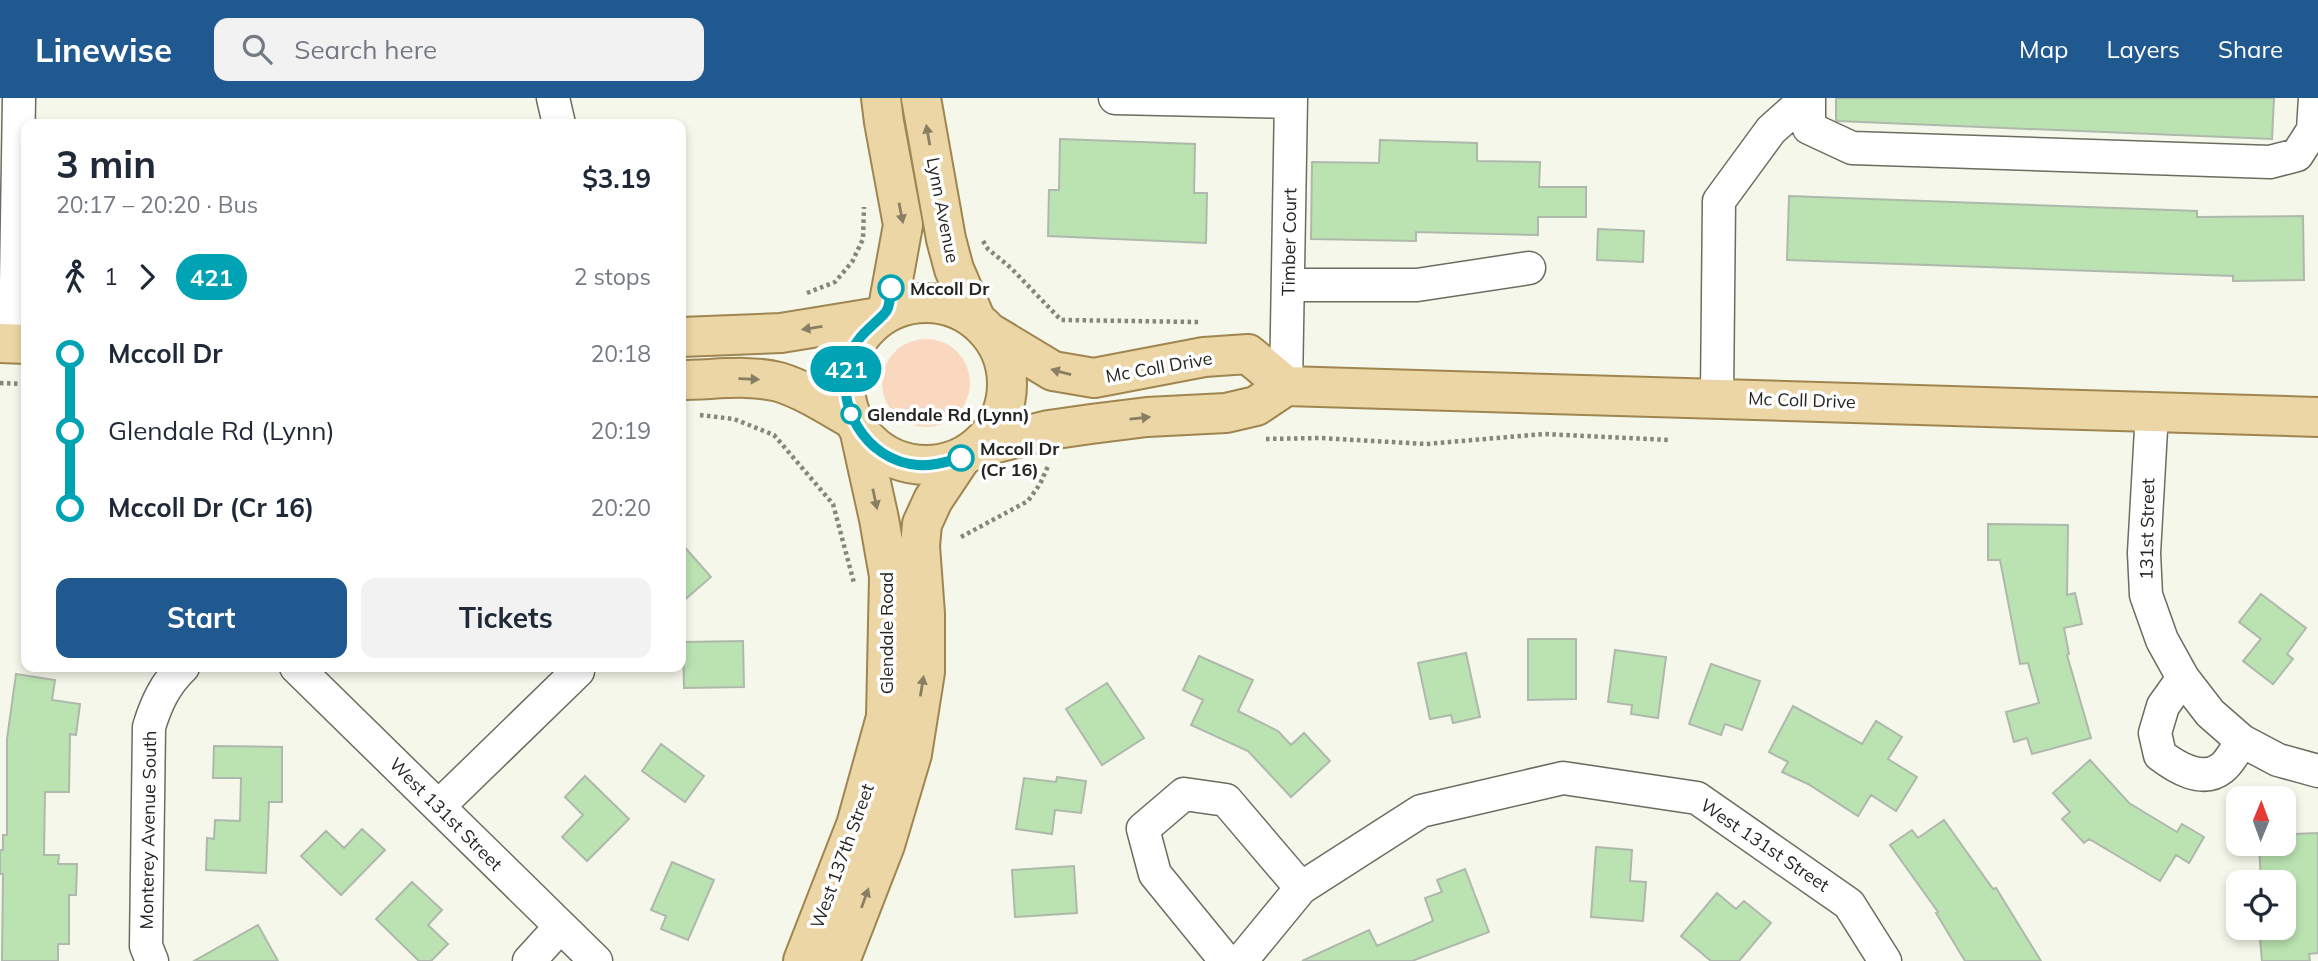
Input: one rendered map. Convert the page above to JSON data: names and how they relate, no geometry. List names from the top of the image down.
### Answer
{
  "streets": {
    "main road": [
      "Lynn Avenue",
      "Mc Coll Drive",
      "Glendale Road",
      "West 137th Street"
    ],
    "street": [
      "Timber Court",
      "131st Street",
      "West 131st Street",
      "Monterey Avenue South"
    ]
  },
  "crossings": [
    ["Lynn Avenue", "Mc Coll Drive"],
    ["Lynn Avenue", "Glendale Road"],
    ["Timber Court", "Mc Coll Drive"],
    ["Mc Coll Drive", "131st Street"],
    ["Mc Coll Drive", "Glendale Road"],
    ["Glendale Road", "West 137th Street"]
  ],
  "places": ["Mccoll Dr", "Glendale Rd (Lynn)", "Mccoll Dr (Cr 16)"],
  "lines": ["bus line 421"],
  "north": "top",
  "page": {
    "header": "Linewise",
    "search": "Search here",
    "nav": ["Map", "Layers", "Share"],
    "on_map": "421",
    "heading": ["3 min", "20:17 – 20:20 · Bus", "$3.19"],
    "legs": ["1", "421", "2 stops"],
    "list": [
      {
        "name": "Mccoll Dr",
        "value": "20:18"
      },
      {
        "name": "Glendale Rd (Lynn)",
        "value": "20:19"
      },
      {
        "name": "Mccoll Dr (Cr 16)",
        "value": "20:20"
      }
    ],
    "buttons": ["Start", "Tickets"]
  }
}
